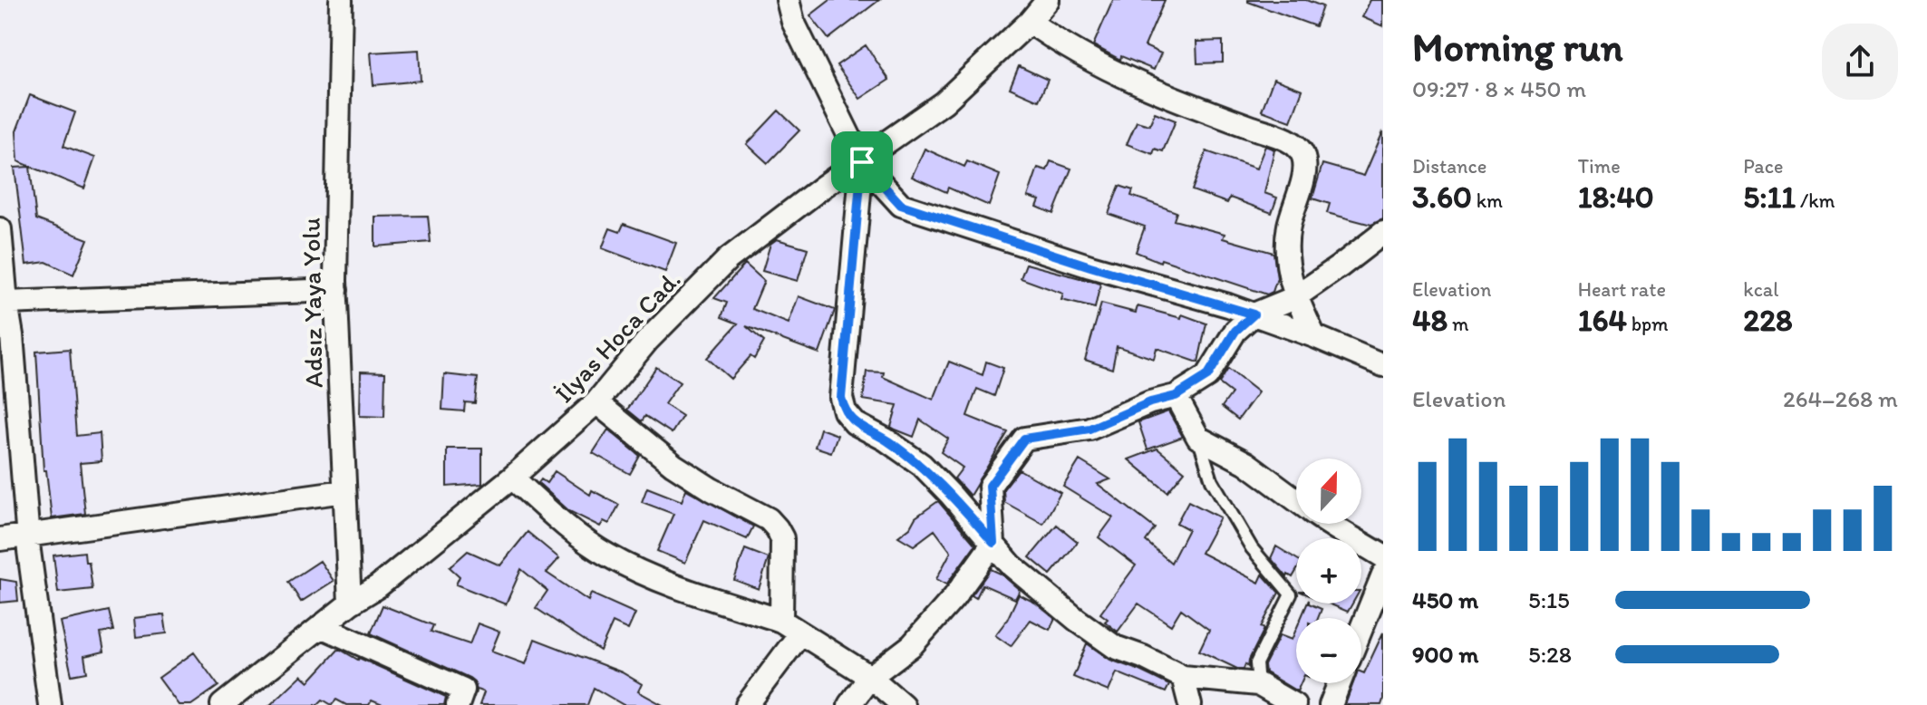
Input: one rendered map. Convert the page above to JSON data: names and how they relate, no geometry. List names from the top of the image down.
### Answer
{
  "streets": {
    "street": ["Adsız Yaya Yolu", "İlyas Hoca Cad."]
  },
  "crossings": [
    ["Adsız Yaya Yolu", "İlyas Hoca Cad."]
  ],
  "north": "top",
  "page": {
    "heading": ["Morning run", "09:27 · 8 × 450 m"],
    "stats": [
      ["Distance", "3.60 km"],
      ["Time", "18:40"],
      ["Pace", "5:11 /km"],
      ["Elevation", "48 m"],
      ["Heart rate", "164 bpm"],
      ["kcal", "228"]
    ],
    "chart": ["Elevation", "264–268 m"],
    "map_buttons": ["+", "−"],
    "list": [
      {
        "name": "450 m",
        "note": "5:15"
      },
      {
        "name": "900 m",
        "note": "5:28"
      }
    ]
  }
}
